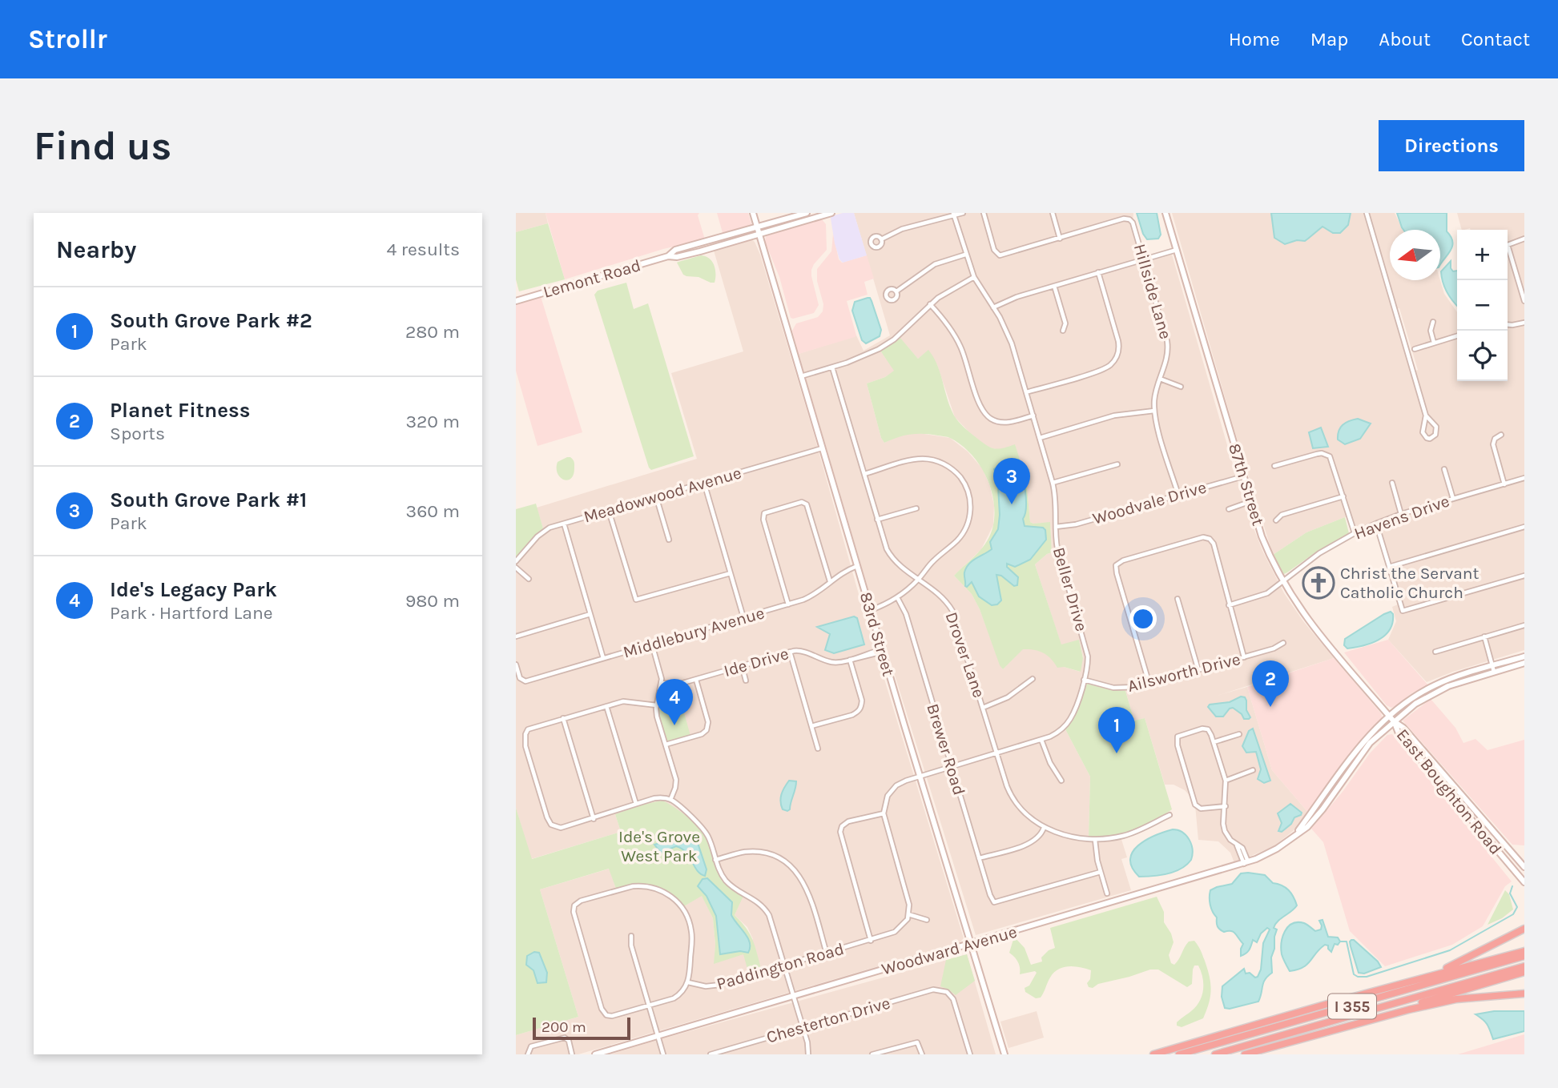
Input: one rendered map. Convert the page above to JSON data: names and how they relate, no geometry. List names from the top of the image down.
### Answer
{
  "streets": {
    "highway": ["I 355"],
    "main road": [
      "Lemont Road",
      "87th Street",
      "83rd Street",
      "East Boughton Road",
      "Woodward Avenue"
    ],
    "street": [
      "Hillside Lane",
      "Meadowwood Avenue",
      "Woodvale Drive",
      "Havens Drive",
      "Beller Drive",
      "Middlebury Avenue",
      "Drover Lane",
      "Ide Drive",
      "Ailsworth Drive",
      "Brewer Road",
      "Paddington Road",
      "Chesterton Drive"
    ]
  },
  "crossings": [
    ["Lemont Road", "83rd Street"],
    ["Hillside Lane", "Woodvale Drive"],
    ["87th Street", "Woodvale Drive"],
    ["87th Street", "Havens Drive"],
    ["87th Street", "East Boughton Road"],
    ["87th Street", "Woodward Avenue"],
    ["Meadowwood Avenue", "83rd Street"],
    ["Woodvale Drive", "Beller Drive"],
    ["Beller Drive", "83rd Street"],
    ["Beller Drive", "Drover Lane"],
    ["Beller Drive", "Ailsworth Drive"],
    ["Beller Drive", "Brewer Road"],
    ["Middlebury Avenue", "83rd Street"],
    ["83rd Street", "Ide Drive"],
    ["83rd Street", "Woodward Avenue"],
    ["East Boughton Road", "Woodward Avenue"]
  ],
  "parks": ["Ide's Grove West Park"],
  "places": {
    "church": ["Christ the Servant Catholic Church"]
  },
  "scale_bar": "200 m",
  "north": "left",
  "page": {
    "header": "Strollr",
    "nav": [
      "Home",
      "Map",
      "About",
      "Contact"
    ],
    "buttons": "Directions",
    "title": "Find us",
    "heading": ["Nearby", "4 results"],
    "map_buttons": ["+", "−"],
    "list": [
      {
        "mark": "1",
        "name": "South Grove Park #2",
        "note": "Park",
        "value": "280 m"
      },
      {
        "mark": "2",
        "name": "Planet Fitness",
        "note": "Sports",
        "value": "320 m"
      },
      {
        "mark": "3",
        "name": "South Grove Park #1",
        "note": "Park",
        "value": "360 m"
      },
      {
        "mark": "4",
        "name": "Ide's Legacy Park",
        "note": "Park · Hartford Lane",
        "value": "980 m"
      }
    ],
    "pins": [
      "3",
      "2",
      "4",
      "1"
    ],
    "scale": "200 m"
  }
}
